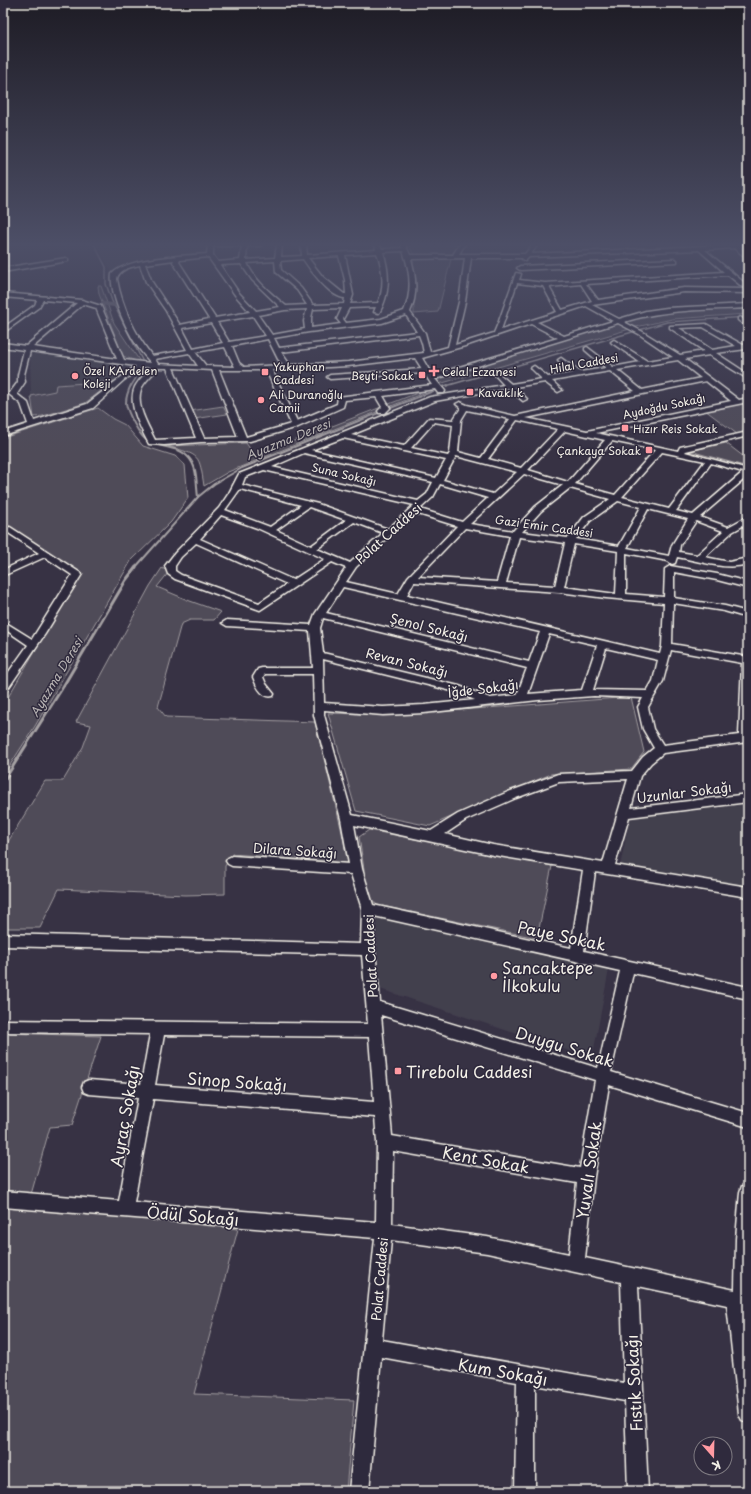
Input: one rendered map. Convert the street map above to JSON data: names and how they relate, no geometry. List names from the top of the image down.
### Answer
{
  "streets": {
    "street": [
      "Hilal Caddesi",
      "Aydoğdu Sokağı",
      "Suna Sokağı",
      "Gazi Emir Caddesi",
      "Polat Caddesi",
      "Şenol Sokağı",
      "Revan Sokağı",
      "İğde Sokağı",
      "Uzunlar Sokağı",
      "Dilara Sokağı",
      "Paye Sokak",
      "Duygu Sokak",
      "Sinop Sokağı",
      "Ayraç Sokağı",
      "Kent Sokak",
      "Yuvalı Sokak",
      "Ödül Sokağı",
      "Kum Sokağı",
      "Fıstık Sokağı"
    ]
  },
  "crossings": [
    ["Hilal Caddesi", "Suna Sokağı"],
    ["Suna Sokağı", "Gazi Emir Caddesi"],
    ["Suna Sokağı", "Polat Caddesi"],
    ["Gazi Emir Caddesi", "Polat Caddesi"],
    ["Polat Caddesi", "Şenol Sokağı"],
    ["Polat Caddesi", "Revan Sokağı"],
    ["Polat Caddesi", "İğde Sokağı"],
    ["Polat Caddesi", "Dilara Sokağı"],
    ["Polat Caddesi", "Paye Sokak"],
    ["Polat Caddesi", "Duygu Sokak"],
    ["Polat Caddesi", "Sinop Sokağı"],
    ["Polat Caddesi", "Kent Sokak"],
    ["Polat Caddesi", "Ödül Sokağı"],
    ["Polat Caddesi", "Kum Sokağı"],
    ["Revan Sokağı", "İğde Sokağı"],
    ["Paye Sokak", "Yuvalı Sokak"],
    ["Duygu Sokak", "Yuvalı Sokak"],
    ["Sinop Sokağı", "Ayraç Sokağı"],
    ["Ayraç Sokağı", "Ödül Sokağı"],
    ["Kent Sokak", "Yuvalı Sokak"],
    ["Yuvalı Sokak", "Ödül Sokağı"],
    ["Ödül Sokağı", "Fıstık Sokağı"],
    ["Kum Sokağı", "Fıstık Sokağı"]
  ],
  "water": ["Ayazma Deresi"],
  "places": {
    "health": ["Celal Eczanesi"],
    "transit": [
      "Yakuphan Caddesi",
      "Beyti Sokak",
      "Kavaklık",
      "Hızır Reis Sokak",
      "Çankaya Sokak",
      "Tirebolu Caddesi"
    ],
    "other": ["Özel KArdelen Koleji", "Ali Duranoğlu Camii", "Sancaktepe İlkokulu"]
  },
  "north": "bottom"
}
